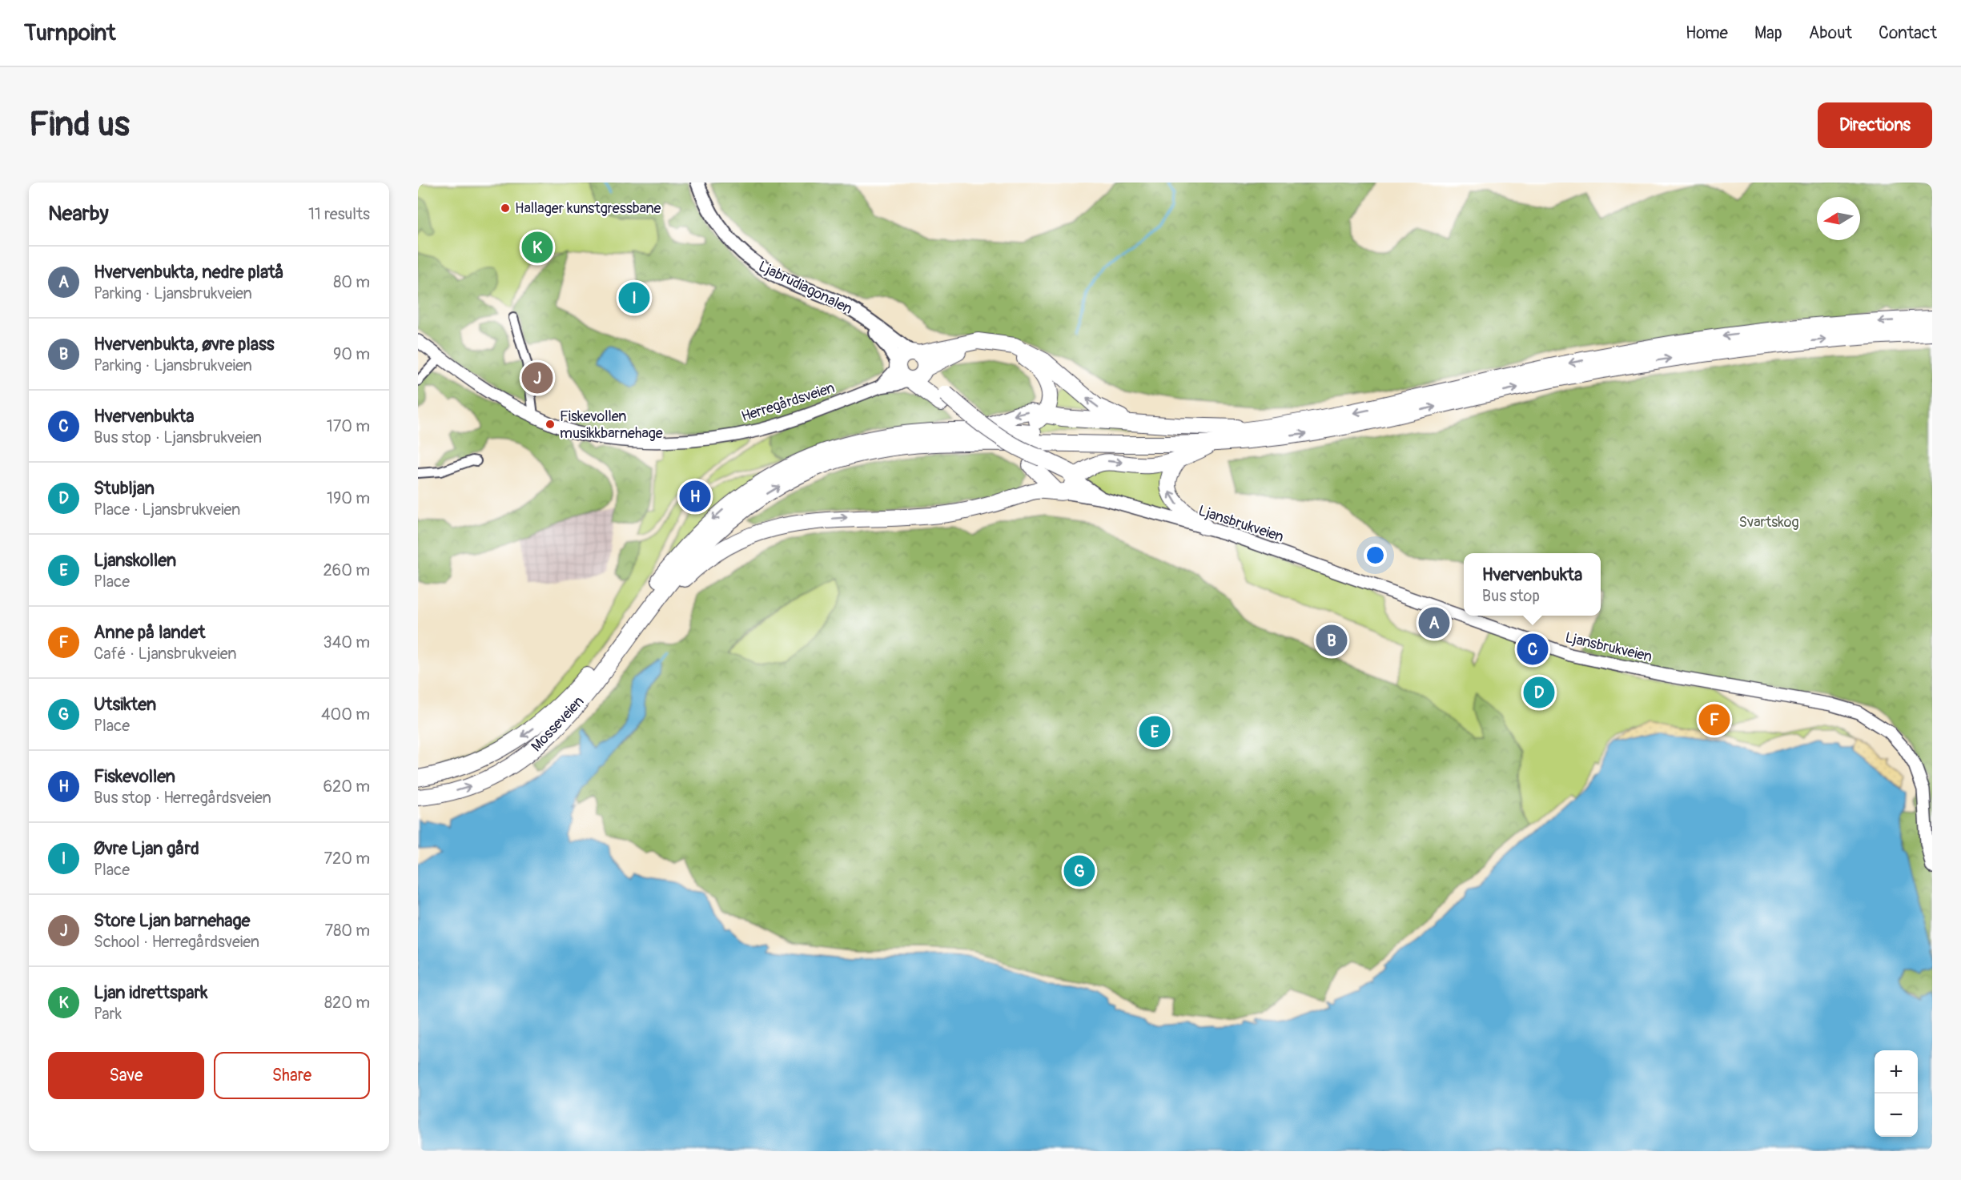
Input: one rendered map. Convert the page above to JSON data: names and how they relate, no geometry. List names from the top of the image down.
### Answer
{
  "streets": {
    "highway": ["Mosseveien"],
    "main road": ["Ljabrudiagonalen", "Herregårdsveien", "Ljansbrukveien"]
  },
  "crossings": [
    ["Ljabrudiagonalen", "Herregårdsveien"]
  ],
  "parks": ["Svartskog"],
  "places": ["Hallager kunstgressbane", "Fiskevollen musikkbarnehage"],
  "north": "left",
  "page": {
    "header": "Turnpoint",
    "nav": [
      "Home",
      "Map",
      "About",
      "Contact"
    ],
    "buttons": [
      "Directions",
      ["Save", "Share"]
    ],
    "title": "Find us",
    "heading": ["Nearby", "11 results"],
    "pins": [
      "K",
      "I",
      "J",
      "H",
      "A",
      "B",
      "C",
      "D",
      "F",
      "E",
      "G"
    ],
    "list": [
      {
        "mark": "A",
        "name": "Hvervenbukta, nedre platå",
        "note": "Parking · Ljansbrukveien",
        "value": "80 m"
      },
      {
        "mark": "B",
        "name": "Hvervenbukta, øvre plass",
        "note": "Parking · Ljansbrukveien",
        "value": "90 m"
      },
      {
        "mark": "C",
        "name": "Hvervenbukta",
        "note": "Bus stop · Ljansbrukveien",
        "value": "170 m"
      },
      {
        "mark": "D",
        "name": "Stubljan",
        "note": "Place · Ljansbrukveien",
        "value": "190 m"
      },
      {
        "mark": "E",
        "name": "Ljanskollen",
        "note": "Place",
        "value": "260 m"
      },
      {
        "mark": "F",
        "name": "Anne på landet",
        "note": "Café · Ljansbrukveien",
        "value": "340 m"
      },
      {
        "mark": "G",
        "name": "Utsikten",
        "note": "Place",
        "value": "400 m"
      },
      {
        "mark": "H",
        "name": "Fiskevollen",
        "note": "Bus stop · Herregårdsveien",
        "value": "620 m"
      },
      {
        "mark": "I",
        "name": "Øvre Ljan gård",
        "note": "Place",
        "value": "720 m"
      },
      {
        "mark": "J",
        "name": "Store Ljan barnehage",
        "note": "School · Herregårdsveien",
        "value": "780 m"
      },
      {
        "mark": "K",
        "name": "Ljan idrettspark",
        "note": "Park",
        "value": "820 m"
      }
    ],
    "popup": ["Hvervenbukta", "Bus stop"],
    "map_buttons": ["+", "−"]
  }
}
